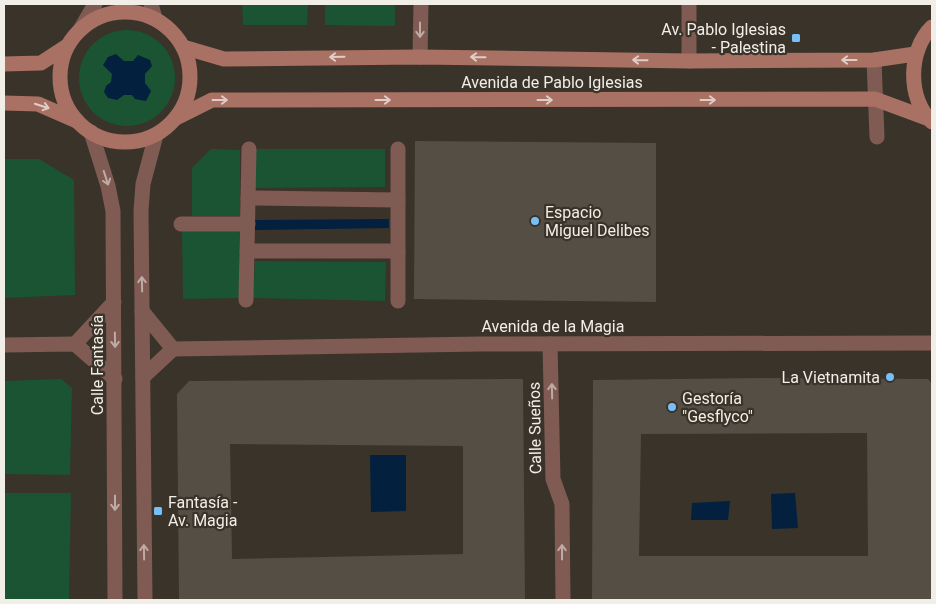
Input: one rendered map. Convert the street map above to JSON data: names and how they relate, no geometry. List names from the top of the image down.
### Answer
{
  "streets": {
    "street": [
      "Avenida de Pablo Iglesias",
      "Avenida de la Magia",
      "Calle Fantasía",
      "Calle Sueños"
    ]
  },
  "crossings": [
    ["Avenida de Pablo Iglesias", "Calle Fantasía"],
    ["Avenida de la Magia", "Calle Sueños"]
  ],
  "one_way": ["Calle Sueños"],
  "places": {
    "transit": ["Av. Pablo Iglesias - Palestina", "Fantasía - Av. Magia"],
    "other": ["Espacio Miguel Delibes", "La Vietnamita", "Gestoría \"Gesflyco\""]
  }
}
